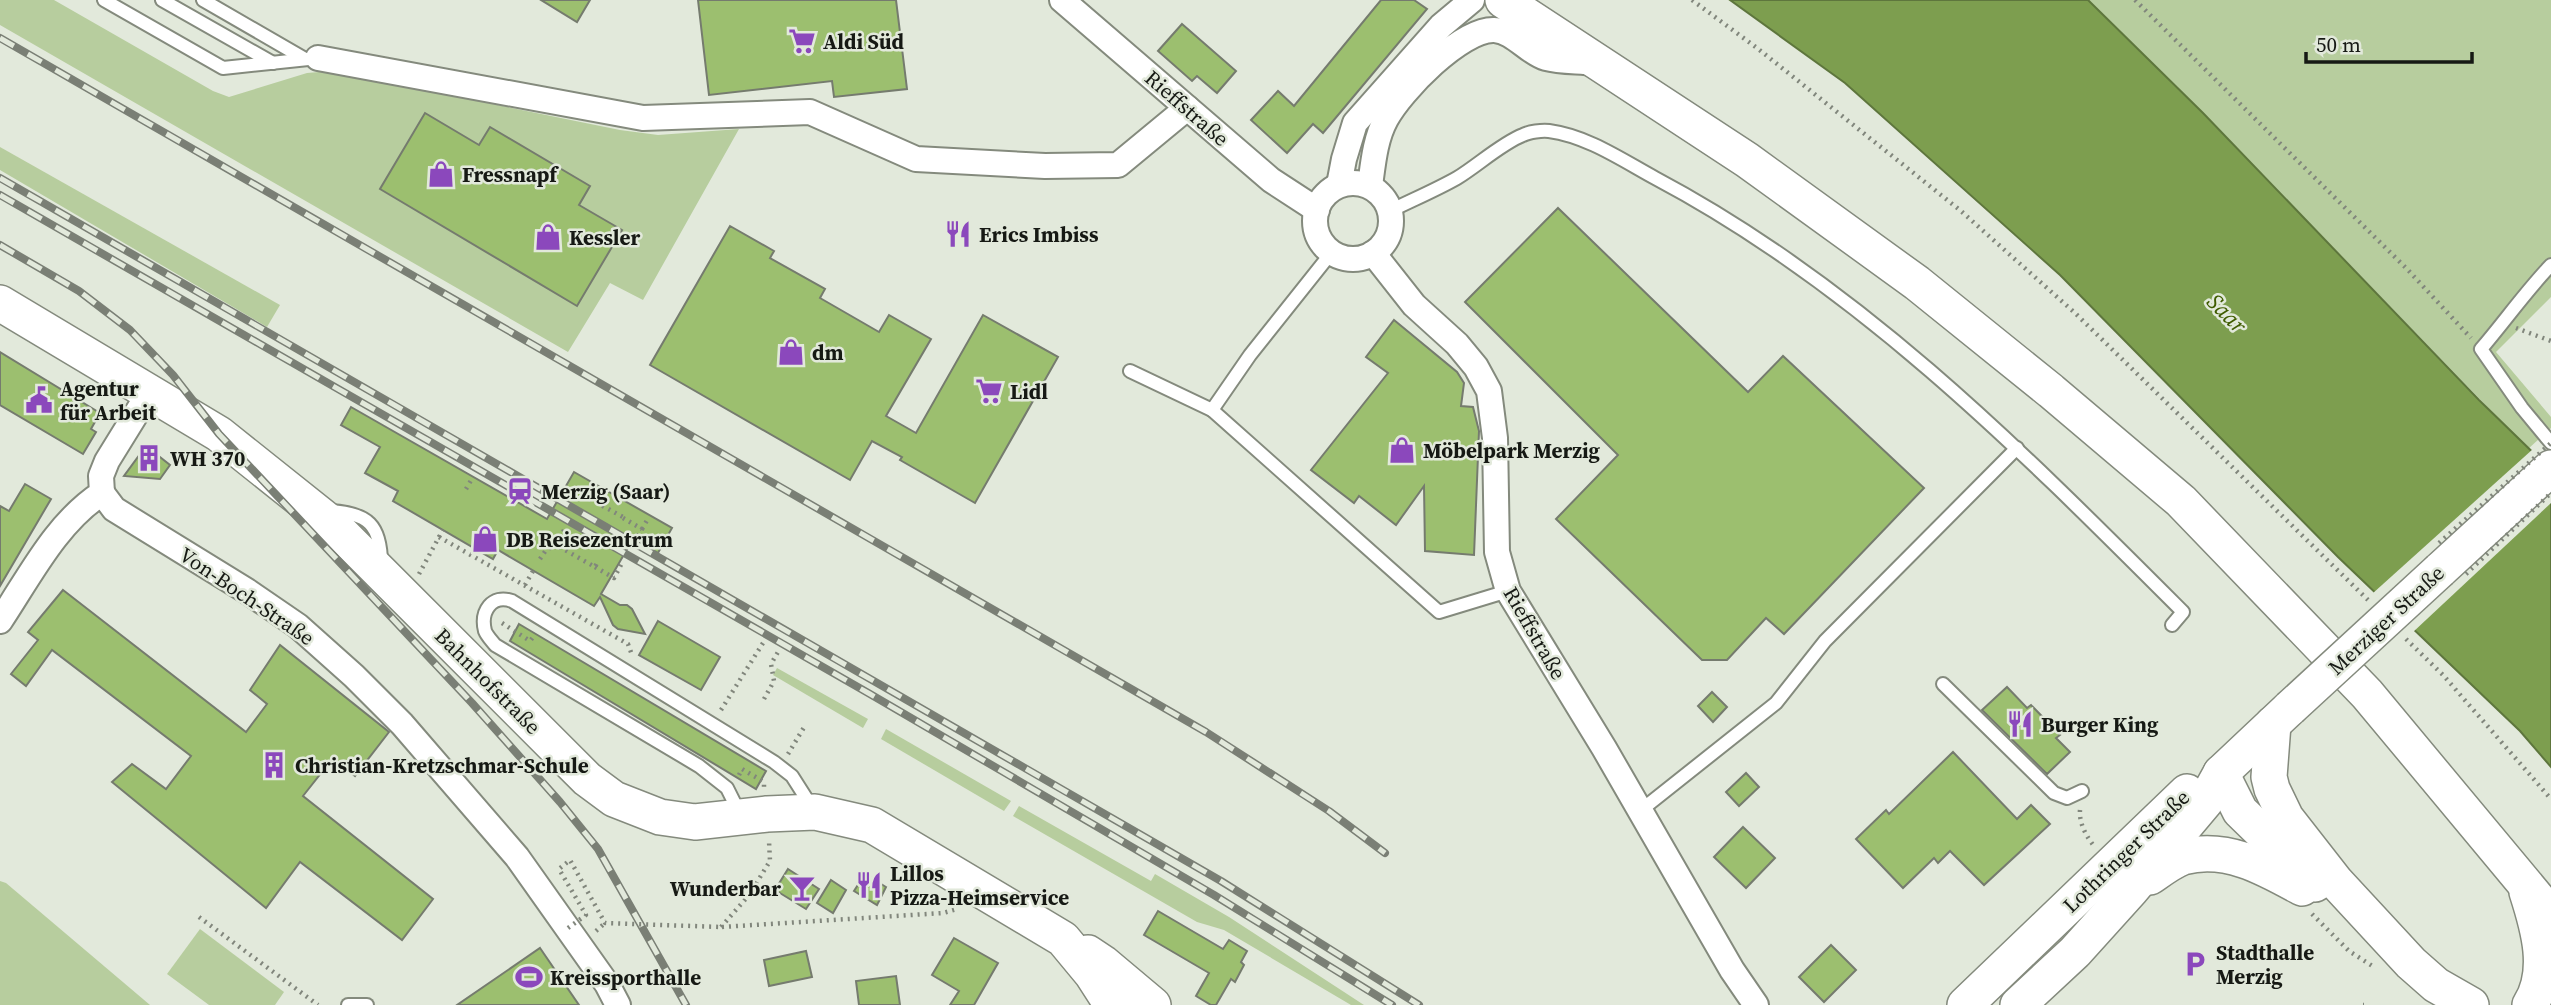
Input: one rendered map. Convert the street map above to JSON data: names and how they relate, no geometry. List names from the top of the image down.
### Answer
{
  "streets": {
    "main road": ["Merziger Straße", "Bahnhofstraße", "Lothringer Straße"],
    "street": ["Rieffstraße", "Von-Boch-Straße"]
  },
  "crossings": [
    ["Merziger Straße", "Lothringer Straße"]
  ],
  "water": ["Saar"],
  "places": {
    "supermarket": ["Aldi Süd", "Lidl"],
    "shop": [
      "Fressnapf",
      "Kessler",
      "dm",
      "Möbelpark Merzig",
      "DB Reisezentrum"
    ],
    "restaurant": ["Erics Imbiss", "Burger King", "Lillos Pizza-Heimservice"],
    "public building": ["Agentur für Arbeit"],
    "building": ["WH 370", "Christian-Kretzschmar-Schule"],
    "station": ["Merzig (Saar)"],
    "bar": ["Wunderbar"],
    "parking": ["Stadthalle Merzig"],
    "sports": ["Kreissporthalle"]
  },
  "scale_bar": "50 m"
}
